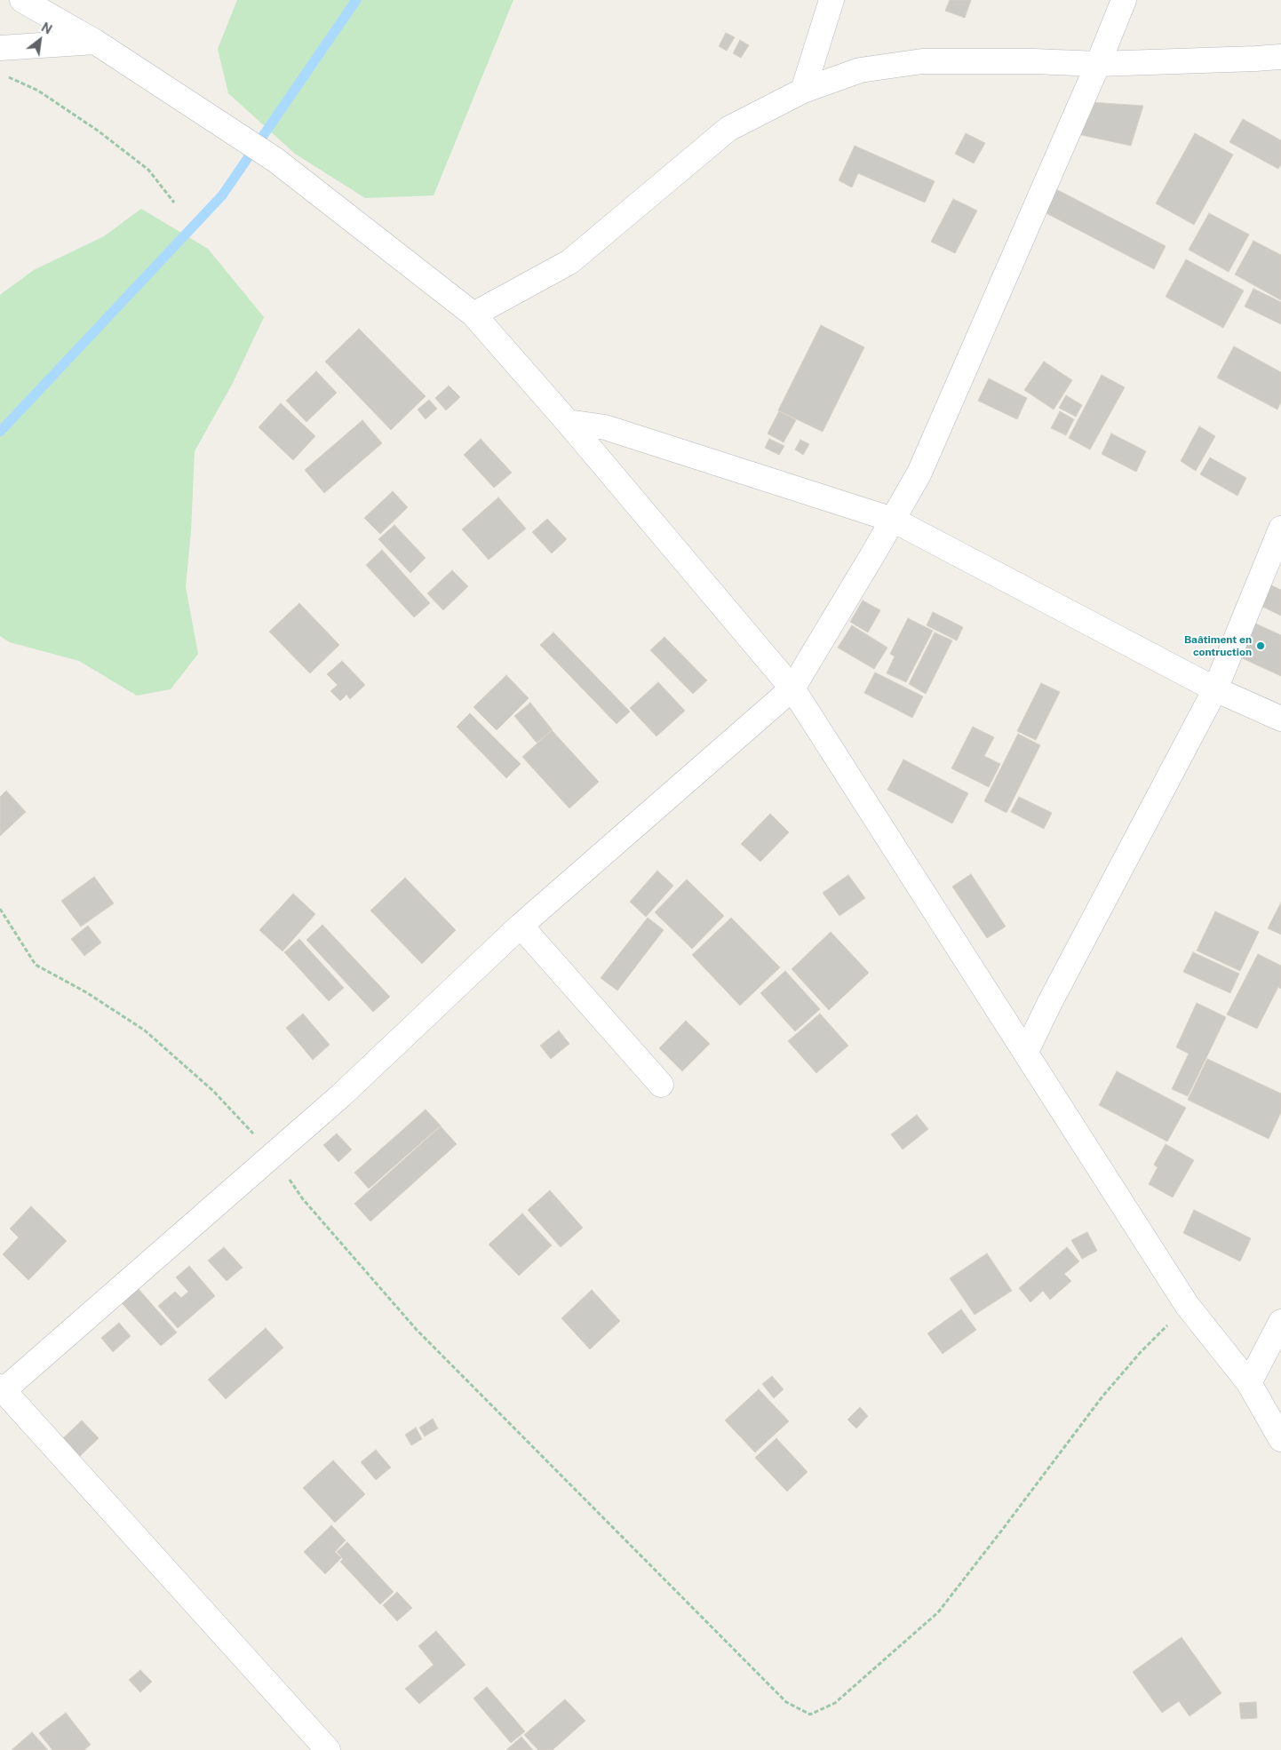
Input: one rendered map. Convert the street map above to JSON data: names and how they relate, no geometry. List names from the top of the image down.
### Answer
{
  "places": ["Baâtiment en contruction"],
  "north": "top right"
}
